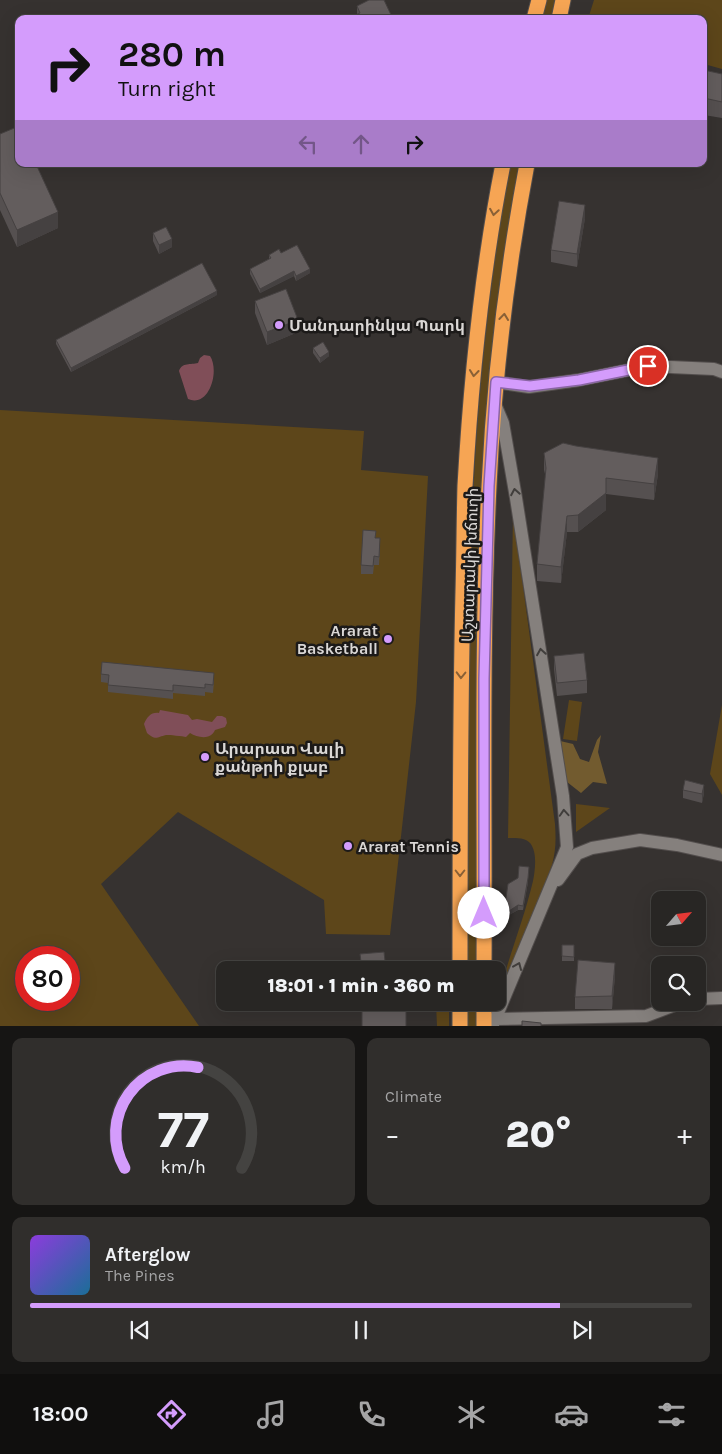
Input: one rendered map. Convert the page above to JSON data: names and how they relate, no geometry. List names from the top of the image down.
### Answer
{
  "streets": {
    "highway": ["Աշտարակի խճուղի"]
  },
  "places": [
    "Մանդարինկա Պարկ",
    "Ararat Basketball",
    "Արարատ Վալի քանթրի քլաբ",
    "Ararat Tennis"
  ],
  "north": "top right",
  "page": {
    "turn": ["280 m", "Turn right"],
    "limit": "80",
    "trip": "18:01 · 1 min · 360 m",
    "tile": "Climate",
    "heat": ["−", "20°", "+"],
    "song": ["Afterglow", "The Pines"],
    "tabs": "18:00",
    "gauge": ["77", "km/h"]
  }
}
